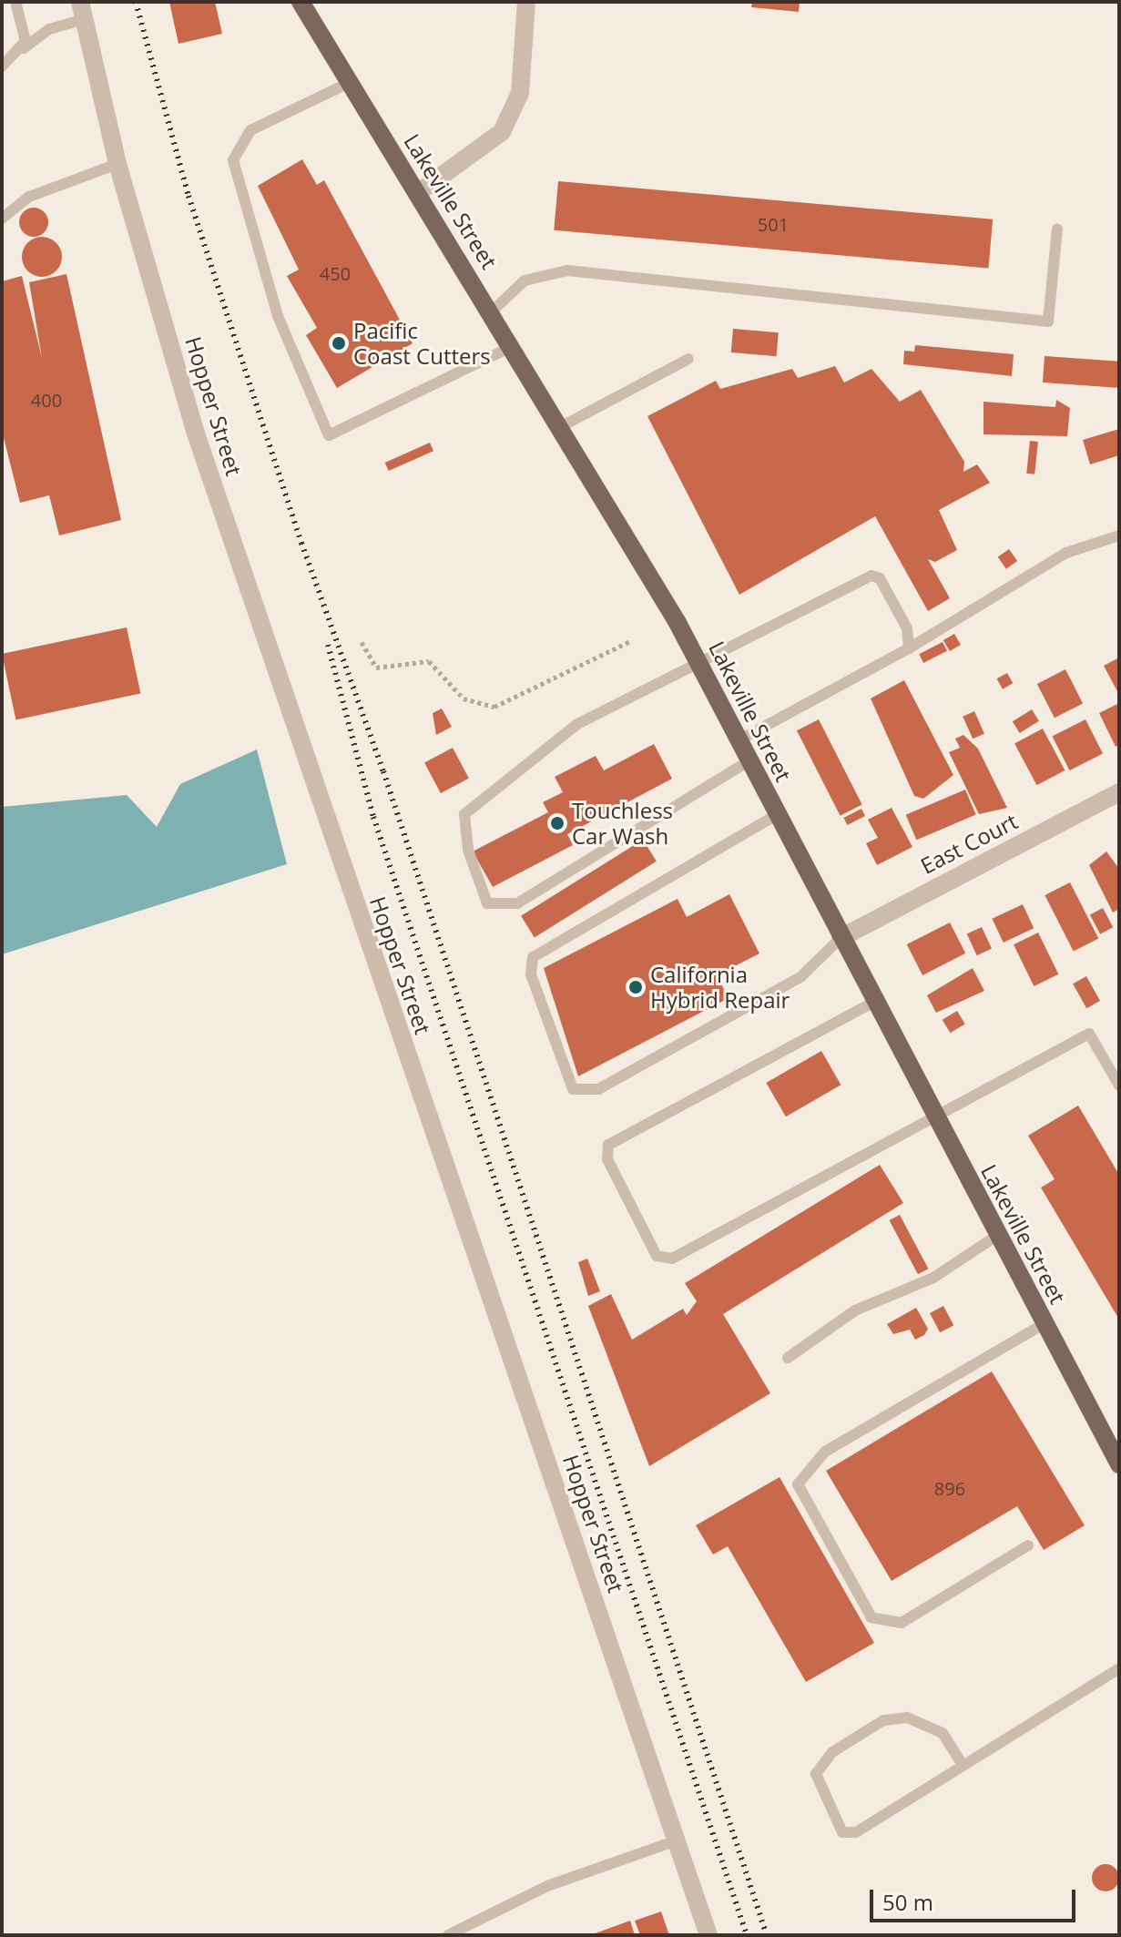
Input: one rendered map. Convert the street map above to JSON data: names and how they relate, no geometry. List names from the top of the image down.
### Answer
{
  "streets": {
    "main road": ["Lakeville Street"],
    "street": ["Hopper Street", "East Court"]
  },
  "crossings": [
    ["Lakeville Street", "East Court"]
  ],
  "places": ["Pacific Coast Cutters", "Touchless Car Wash", "California Hybrid Repair"],
  "house_numbers": [
    "501",
    "450",
    "400",
    "896"
  ],
  "scale_bar": "50 m"
}
